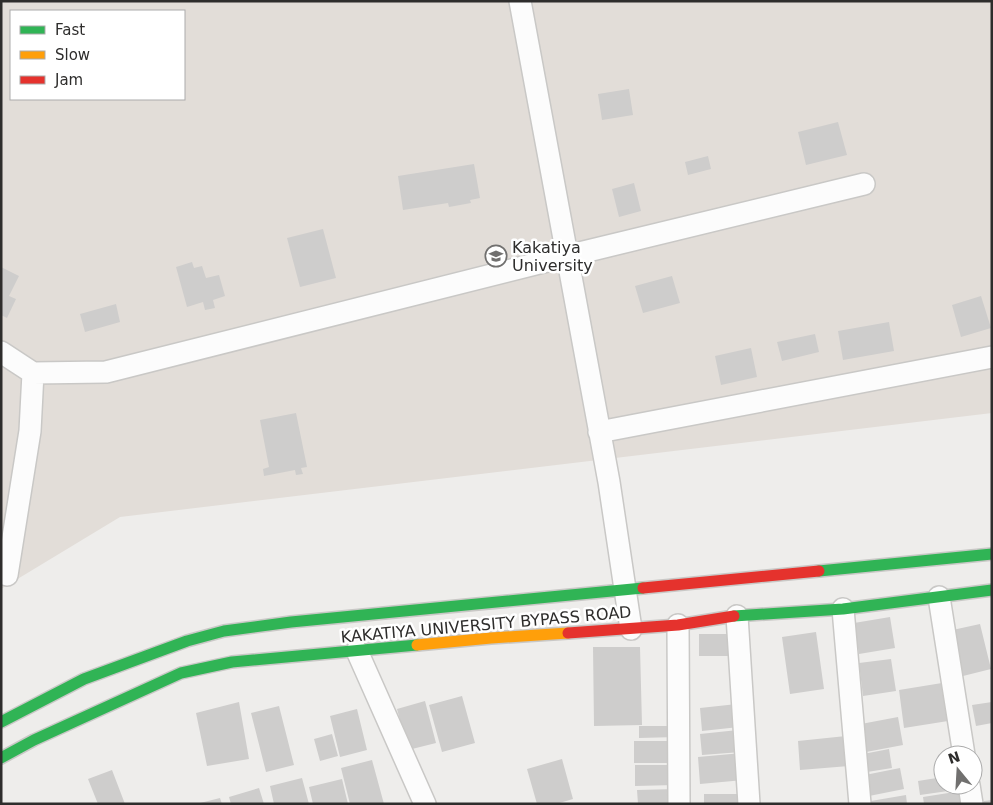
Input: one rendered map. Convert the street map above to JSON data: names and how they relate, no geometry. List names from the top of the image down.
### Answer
{
  "streets": {
    "main road": ["KAKATIYA UNIVERSITY BYPASS ROAD"]
  },
  "places": {
    "school or university": ["Kakatiya University"]
  },
  "legend": ["Fast", "Slow", "Jam"],
  "north": "top"
}
